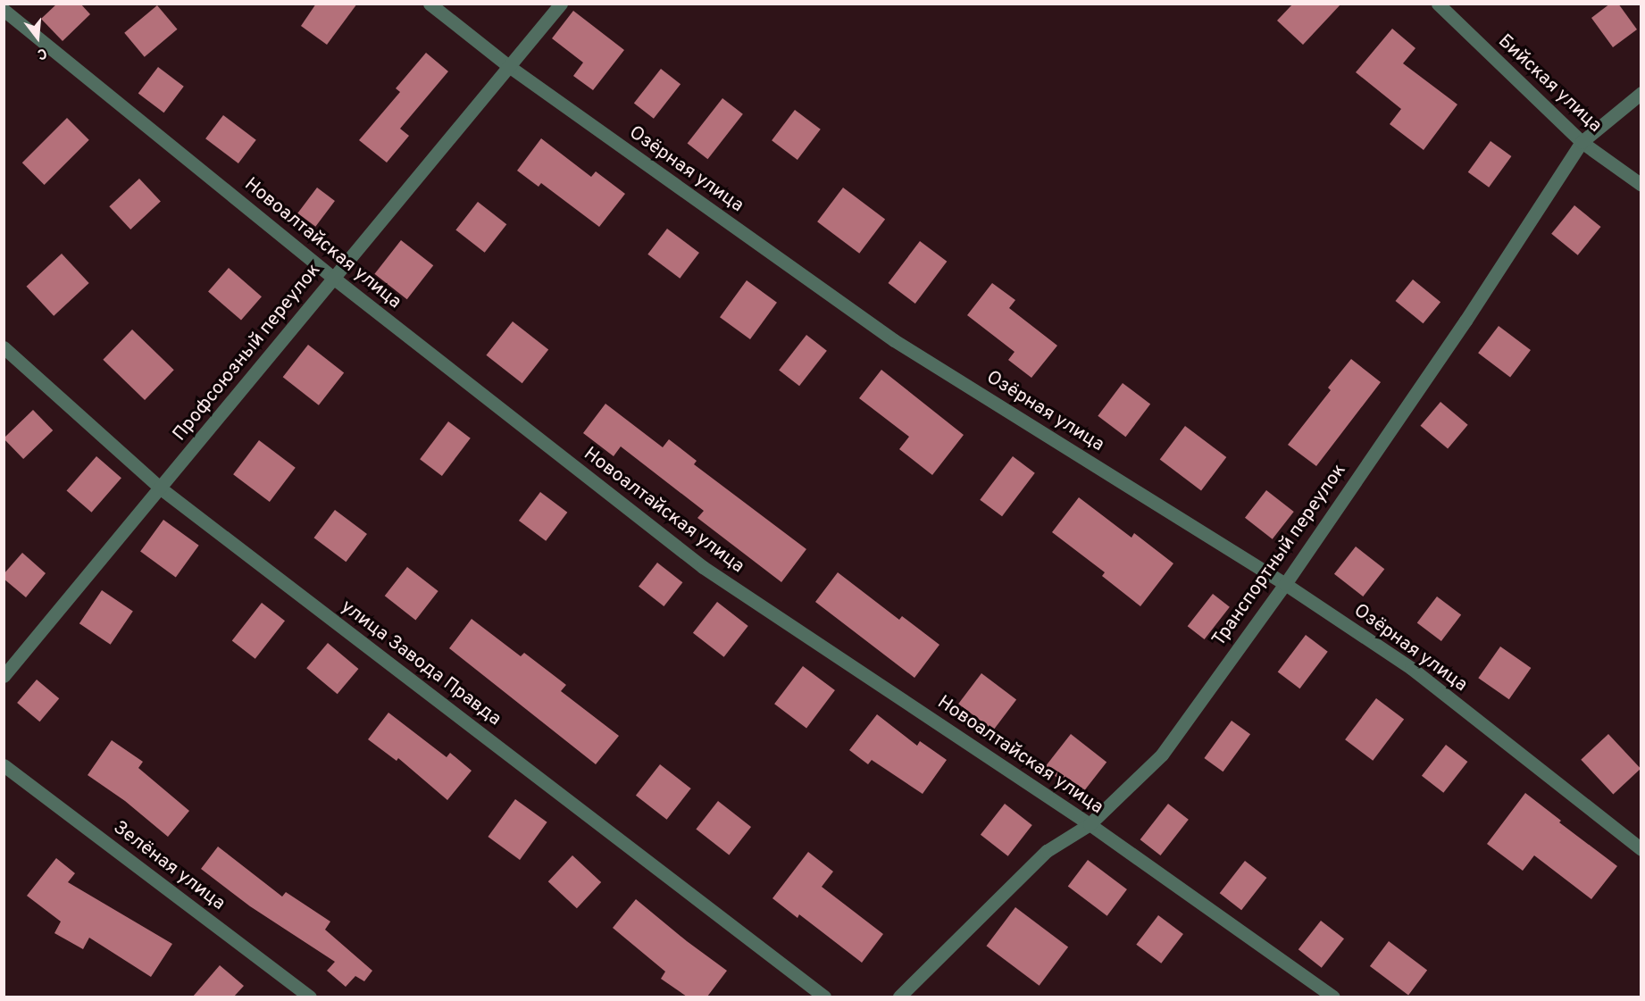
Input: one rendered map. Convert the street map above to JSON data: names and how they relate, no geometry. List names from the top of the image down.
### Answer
{
  "streets": {
    "street": [
      "Бийская улица",
      "Озёрная улица",
      "Новоалтайская улица",
      "Профсоюзный переулок",
      "Транспортный переулок",
      "улица Завода Правда",
      "Зелёная улица"
    ]
  },
  "crossings": [
    ["Бийская улица", "Транспортный переулок"],
    ["Озёрная улица", "Профсоюзный переулок"],
    ["Озёрная улица", "Транспортный переулок"],
    ["Новоалтайская улица", "Профсоюзный переулок"],
    ["Новоалтайская улица", "Транспортный переулок"],
    ["Профсоюзный переулок", "улица Завода Правда"]
  ],
  "north": "bottom"
}
